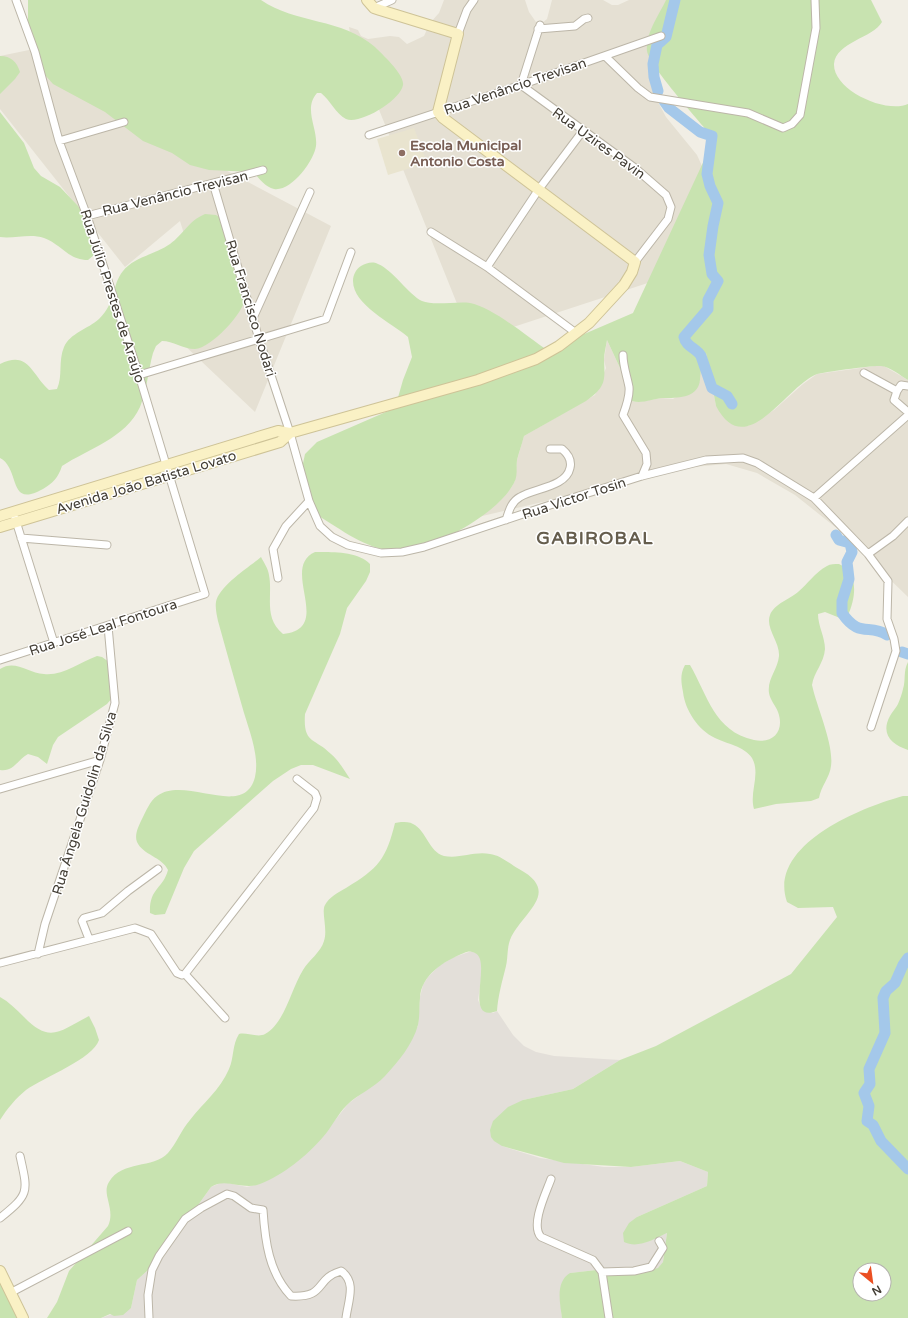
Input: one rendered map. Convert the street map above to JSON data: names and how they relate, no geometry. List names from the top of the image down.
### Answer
{
  "streets": {
    "street": [
      "Rua Venâncio Trevisan",
      "Rua Uzires Pavin",
      "Rua Júlio Prestes de Araújo",
      "Rua Francisco Nodari",
      "Avenida João Batista Lovato",
      "Rua Victor Tosin",
      "Rua José Leal Fontoura",
      "Rua Ângela Guidolin da Silva"
    ]
  },
  "crossings": [
    ["Rua Venâncio Trevisan", "Rua Uzires Pavin"],
    ["Rua Venâncio Trevisan", "Rua Júlio Prestes de Araújo"],
    ["Rua Venâncio Trevisan", "Rua Francisco Nodari"],
    ["Rua Uzires Pavin", "Avenida João Batista Lovato"],
    ["Rua Júlio Prestes de Araújo", "Avenida João Batista Lovato"],
    ["Rua Júlio Prestes de Araújo", "Rua José Leal Fontoura"],
    ["Rua Francisco Nodari", "Avenida João Batista Lovato"],
    ["Rua Francisco Nodari", "Rua Victor Tosin"],
    ["Avenida João Batista Lovato", "Rua Victor Tosin"],
    ["Rua José Leal Fontoura", "Rua Ângela Guidolin da Silva"]
  ],
  "districts": ["GABIROBAL"],
  "places": ["Escola Municipal Antonio Costa"],
  "north": "bottom right"
}
